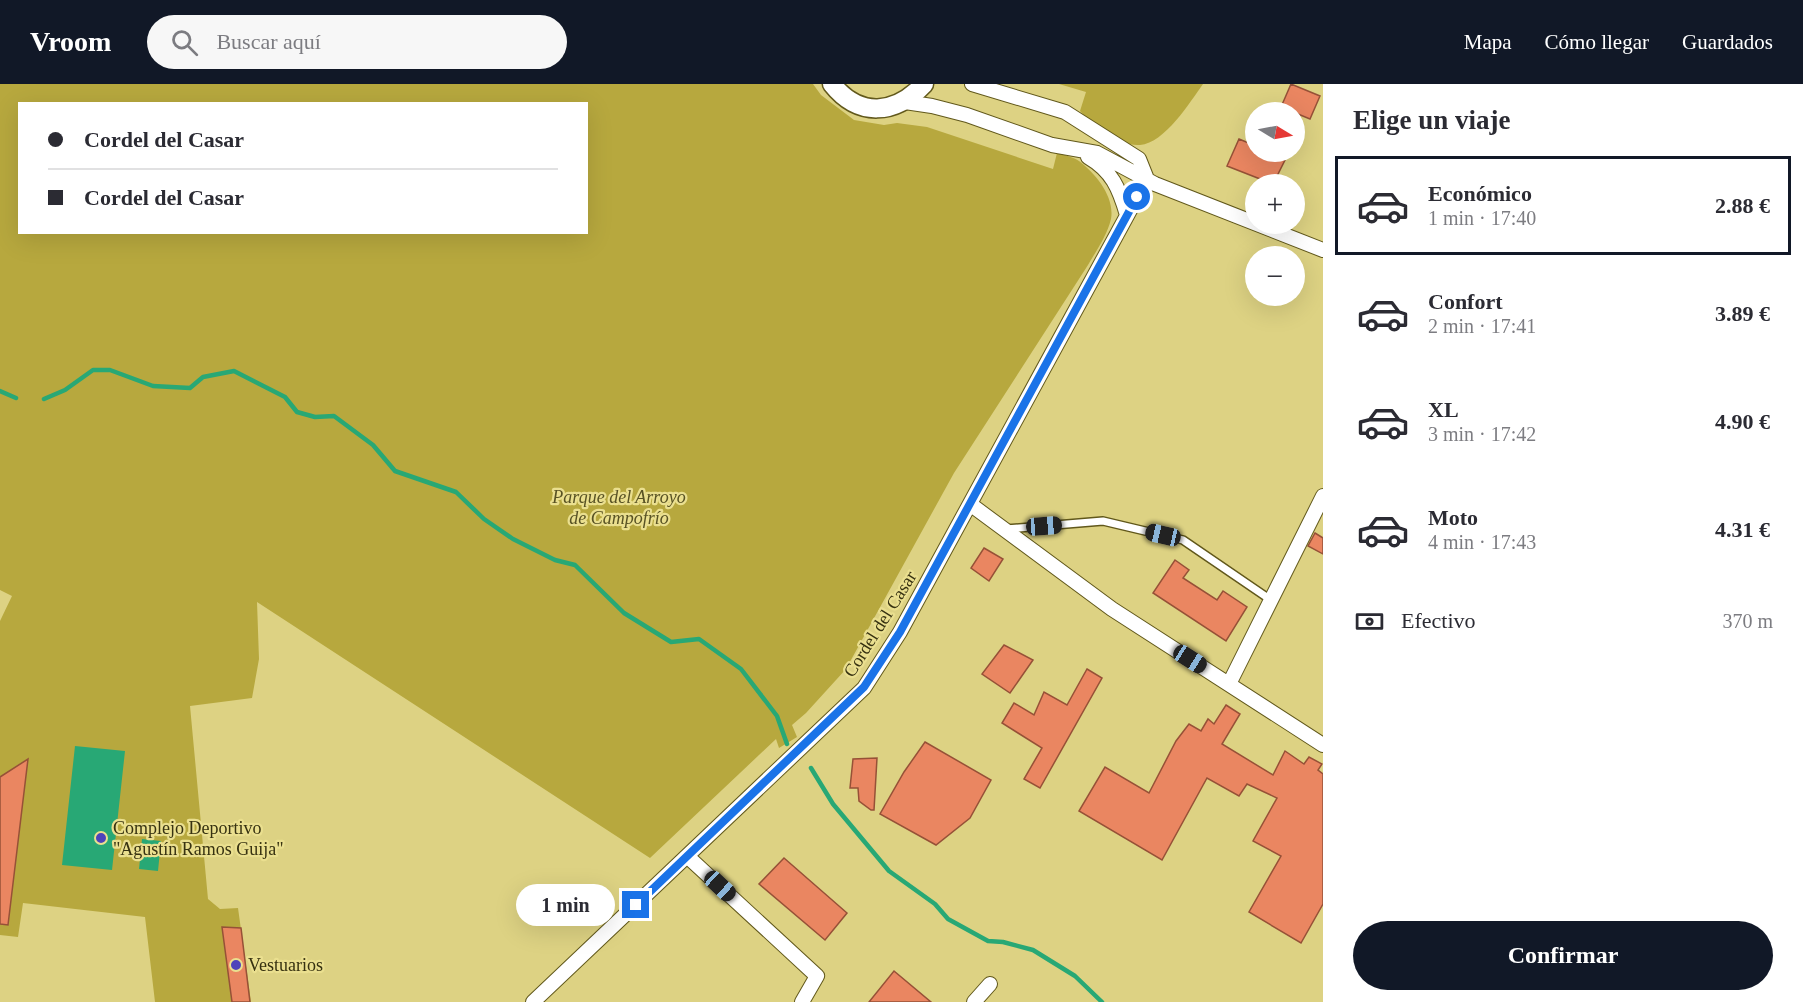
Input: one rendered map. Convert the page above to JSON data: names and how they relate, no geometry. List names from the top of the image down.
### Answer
{
  "streets": {
    "street": ["Cordel del Casar"]
  },
  "parks": ["Parque del Arroyo de Campofrío"],
  "places": ["Complejo Deportivo \"Agustín Ramos Guija\"", "Vestuarios"],
  "north": "right",
  "page": {
    "header": "Vroom",
    "search": "Buscar aquí",
    "nav": ["Mapa", "Cómo llegar", "Guardados"],
    "heading": "Elige un viaje",
    "map_buttons": ["+", "−"],
    "banner": ["Cordel del Casar", "Cordel del Casar"],
    "list": [
      {
        "name": "Económico",
        "note": "1 min · 17:40",
        "value": "2.88 €"
      },
      {
        "name": "Confort",
        "note": "2 min · 17:41",
        "value": "3.89 €"
      },
      {
        "name": "XL",
        "note": "3 min · 17:42",
        "value": "4.90 €"
      },
      {
        "name": "Moto",
        "note": "4 min · 17:43",
        "value": "4.31 €"
      }
    ],
    "pay": ["Efectivo", "370 m"],
    "bubble": "1 min",
    "buttons": "Confirmar"
  }
}
